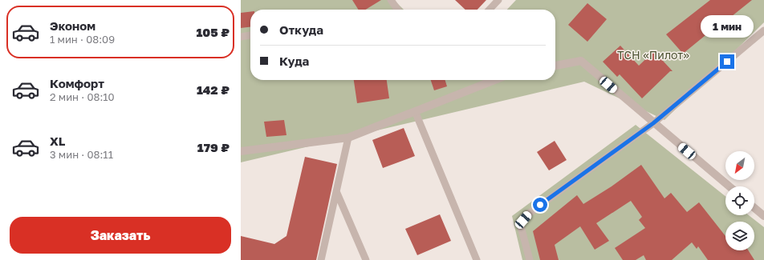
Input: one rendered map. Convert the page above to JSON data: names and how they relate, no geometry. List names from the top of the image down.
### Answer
{
  "parks": ["ТСН «Пилот»"],
  "north": "bottom left",
  "page": {
    "list": [
      {
        "name": "Эконом",
        "note": "1 мин · 08:09",
        "value": "105 ₽"
      },
      {
        "name": "Комфорт",
        "note": "2 мин · 08:10",
        "value": "142 ₽"
      },
      {
        "name": "XL",
        "note": "3 мин · 08:11",
        "value": "179 ₽"
      }
    ],
    "banner": ["Откуда", "Куда"],
    "bubble": "1 мин",
    "buttons": "Заказать"
  }
}
